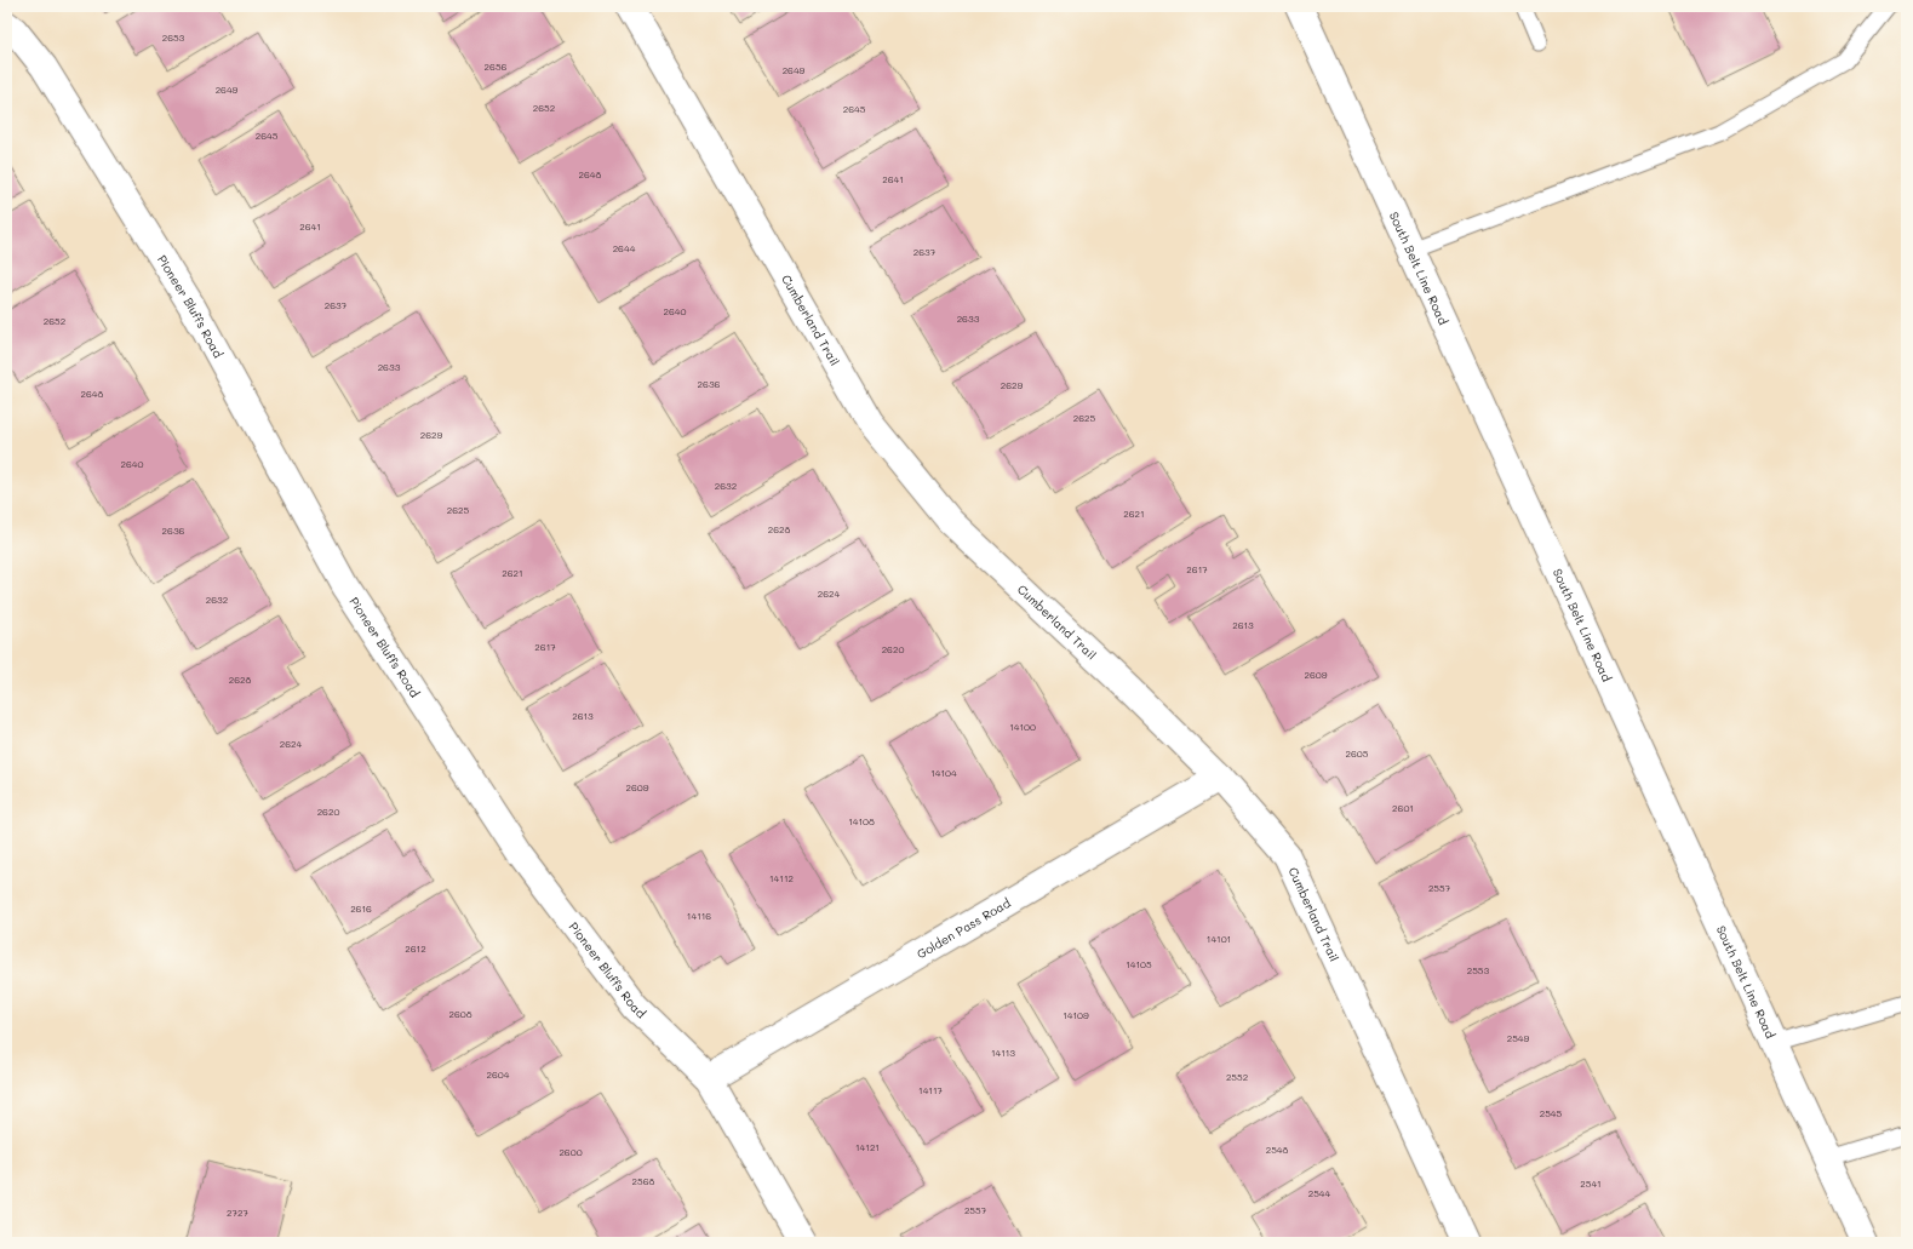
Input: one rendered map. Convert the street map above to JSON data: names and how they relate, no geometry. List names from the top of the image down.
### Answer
{
  "streets": {
    "street": [
      "South Belt Line Road",
      "Pioneer Bluffs Road",
      "Cumberland Trail",
      "Golden Pass Road"
    ]
  },
  "crossings": [
    ["Pioneer Bluffs Road", "Golden Pass Road"],
    ["Cumberland Trail", "Golden Pass Road"]
  ],
  "house_numbers": [
    "2653",
    "2656",
    "2649",
    "2649",
    "2652",
    "2645",
    "2645",
    "2648",
    "2641",
    "2641",
    "2644",
    "2637",
    "2637",
    "2640",
    "2633",
    "2652",
    "2633",
    "2636",
    "2629",
    "2648",
    "2625",
    "2629",
    "2640",
    "2632",
    "2625",
    "2621",
    "2628",
    "2636",
    "2617",
    "2621",
    "2624",
    "2632",
    "2613",
    "2617",
    "2620",
    "2609",
    "2628",
    "2613",
    "14100",
    "2624",
    "2605",
    "14104",
    "2609",
    "2601",
    "2620",
    "14108",
    "14112",
    "2557",
    "2616",
    "14116",
    "14101",
    "2612",
    "14105",
    "2553",
    "2608",
    "14109",
    "2549",
    "14113",
    "2604",
    "2552",
    "14117",
    "2545",
    "14121",
    "2548",
    "2600",
    "2568",
    "2541",
    "2544",
    "2557",
    "2727"
  ]
}
